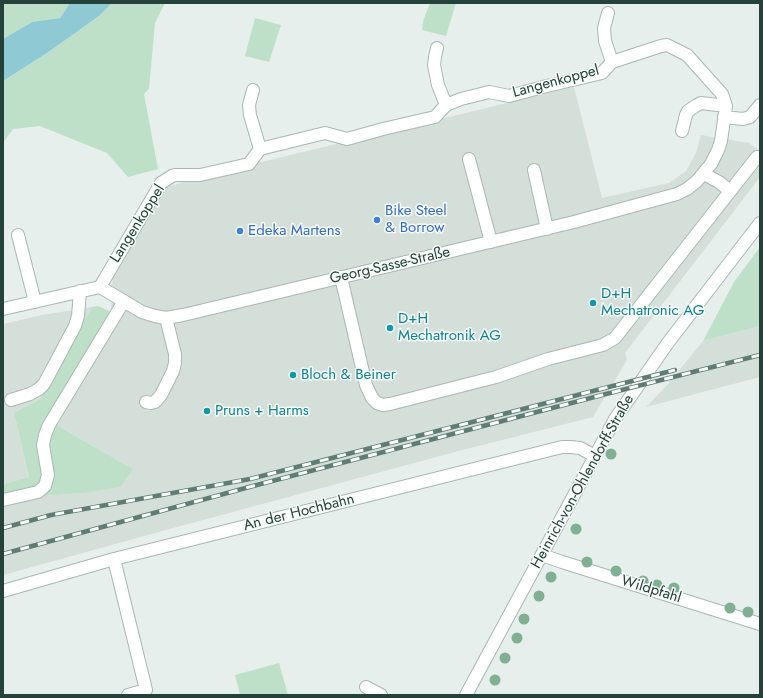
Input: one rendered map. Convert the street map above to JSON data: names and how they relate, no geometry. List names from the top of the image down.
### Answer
{
  "streets": {
    "street": [
      "Langenkoppel",
      "Georg-Sasse-Straße",
      "Heinrich-von-Ohlendorff-Straße",
      "An der Hochbahn",
      "Wildpfahl"
    ]
  },
  "crossings": [
    ["Langenkoppel", "Georg-Sasse-Straße"],
    ["Heinrich-von-Ohlendorff-Straße", "An der Hochbahn"],
    ["Heinrich-von-Ohlendorff-Straße", "Wildpfahl"]
  ],
  "places": [
    "Bike Steel & Borrow",
    "Edeka Martens",
    "D+H Mechatronic AG",
    "D+H Mechatronik AG",
    "Bloch & Beiner",
    "Pruns + Harms"
  ]
}
